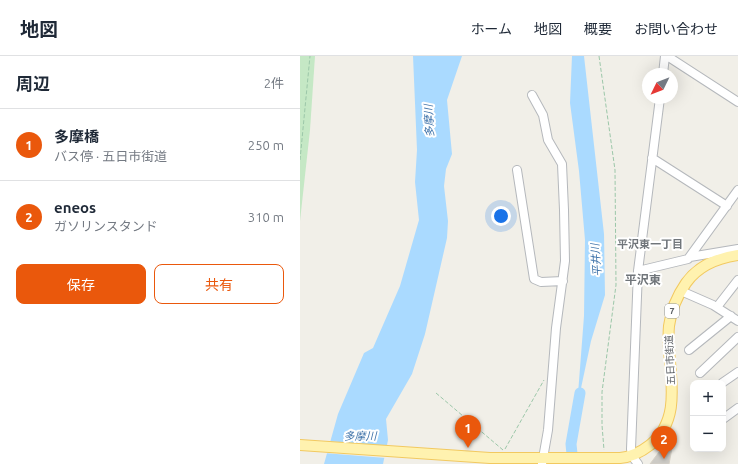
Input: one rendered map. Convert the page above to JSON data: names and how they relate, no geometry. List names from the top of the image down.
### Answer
{
  "streets": {
    "main road": ["7", "五日市街道"]
  },
  "districts": ["平沢東一丁目", "平沢東"],
  "water": ["多摩川", "平井川"],
  "north": "bottom left",
  "page": {
    "header": "地図",
    "nav": [
      "ホーム",
      "地図",
      "概要",
      "お問い合わせ"
    ],
    "heading": ["周辺", "2件"],
    "list": [
      {
        "mark": "1",
        "name": "多摩橋",
        "note": "バス停 · 五日市街道",
        "value": "250 m"
      },
      {
        "mark": "2",
        "name": "eneos",
        "note": "ガソリンスタンド",
        "value": "310 m"
      }
    ],
    "buttons": ["保存", "共有"],
    "map_buttons": ["+", "−"],
    "pins": ["1", "2"]
  }
}
